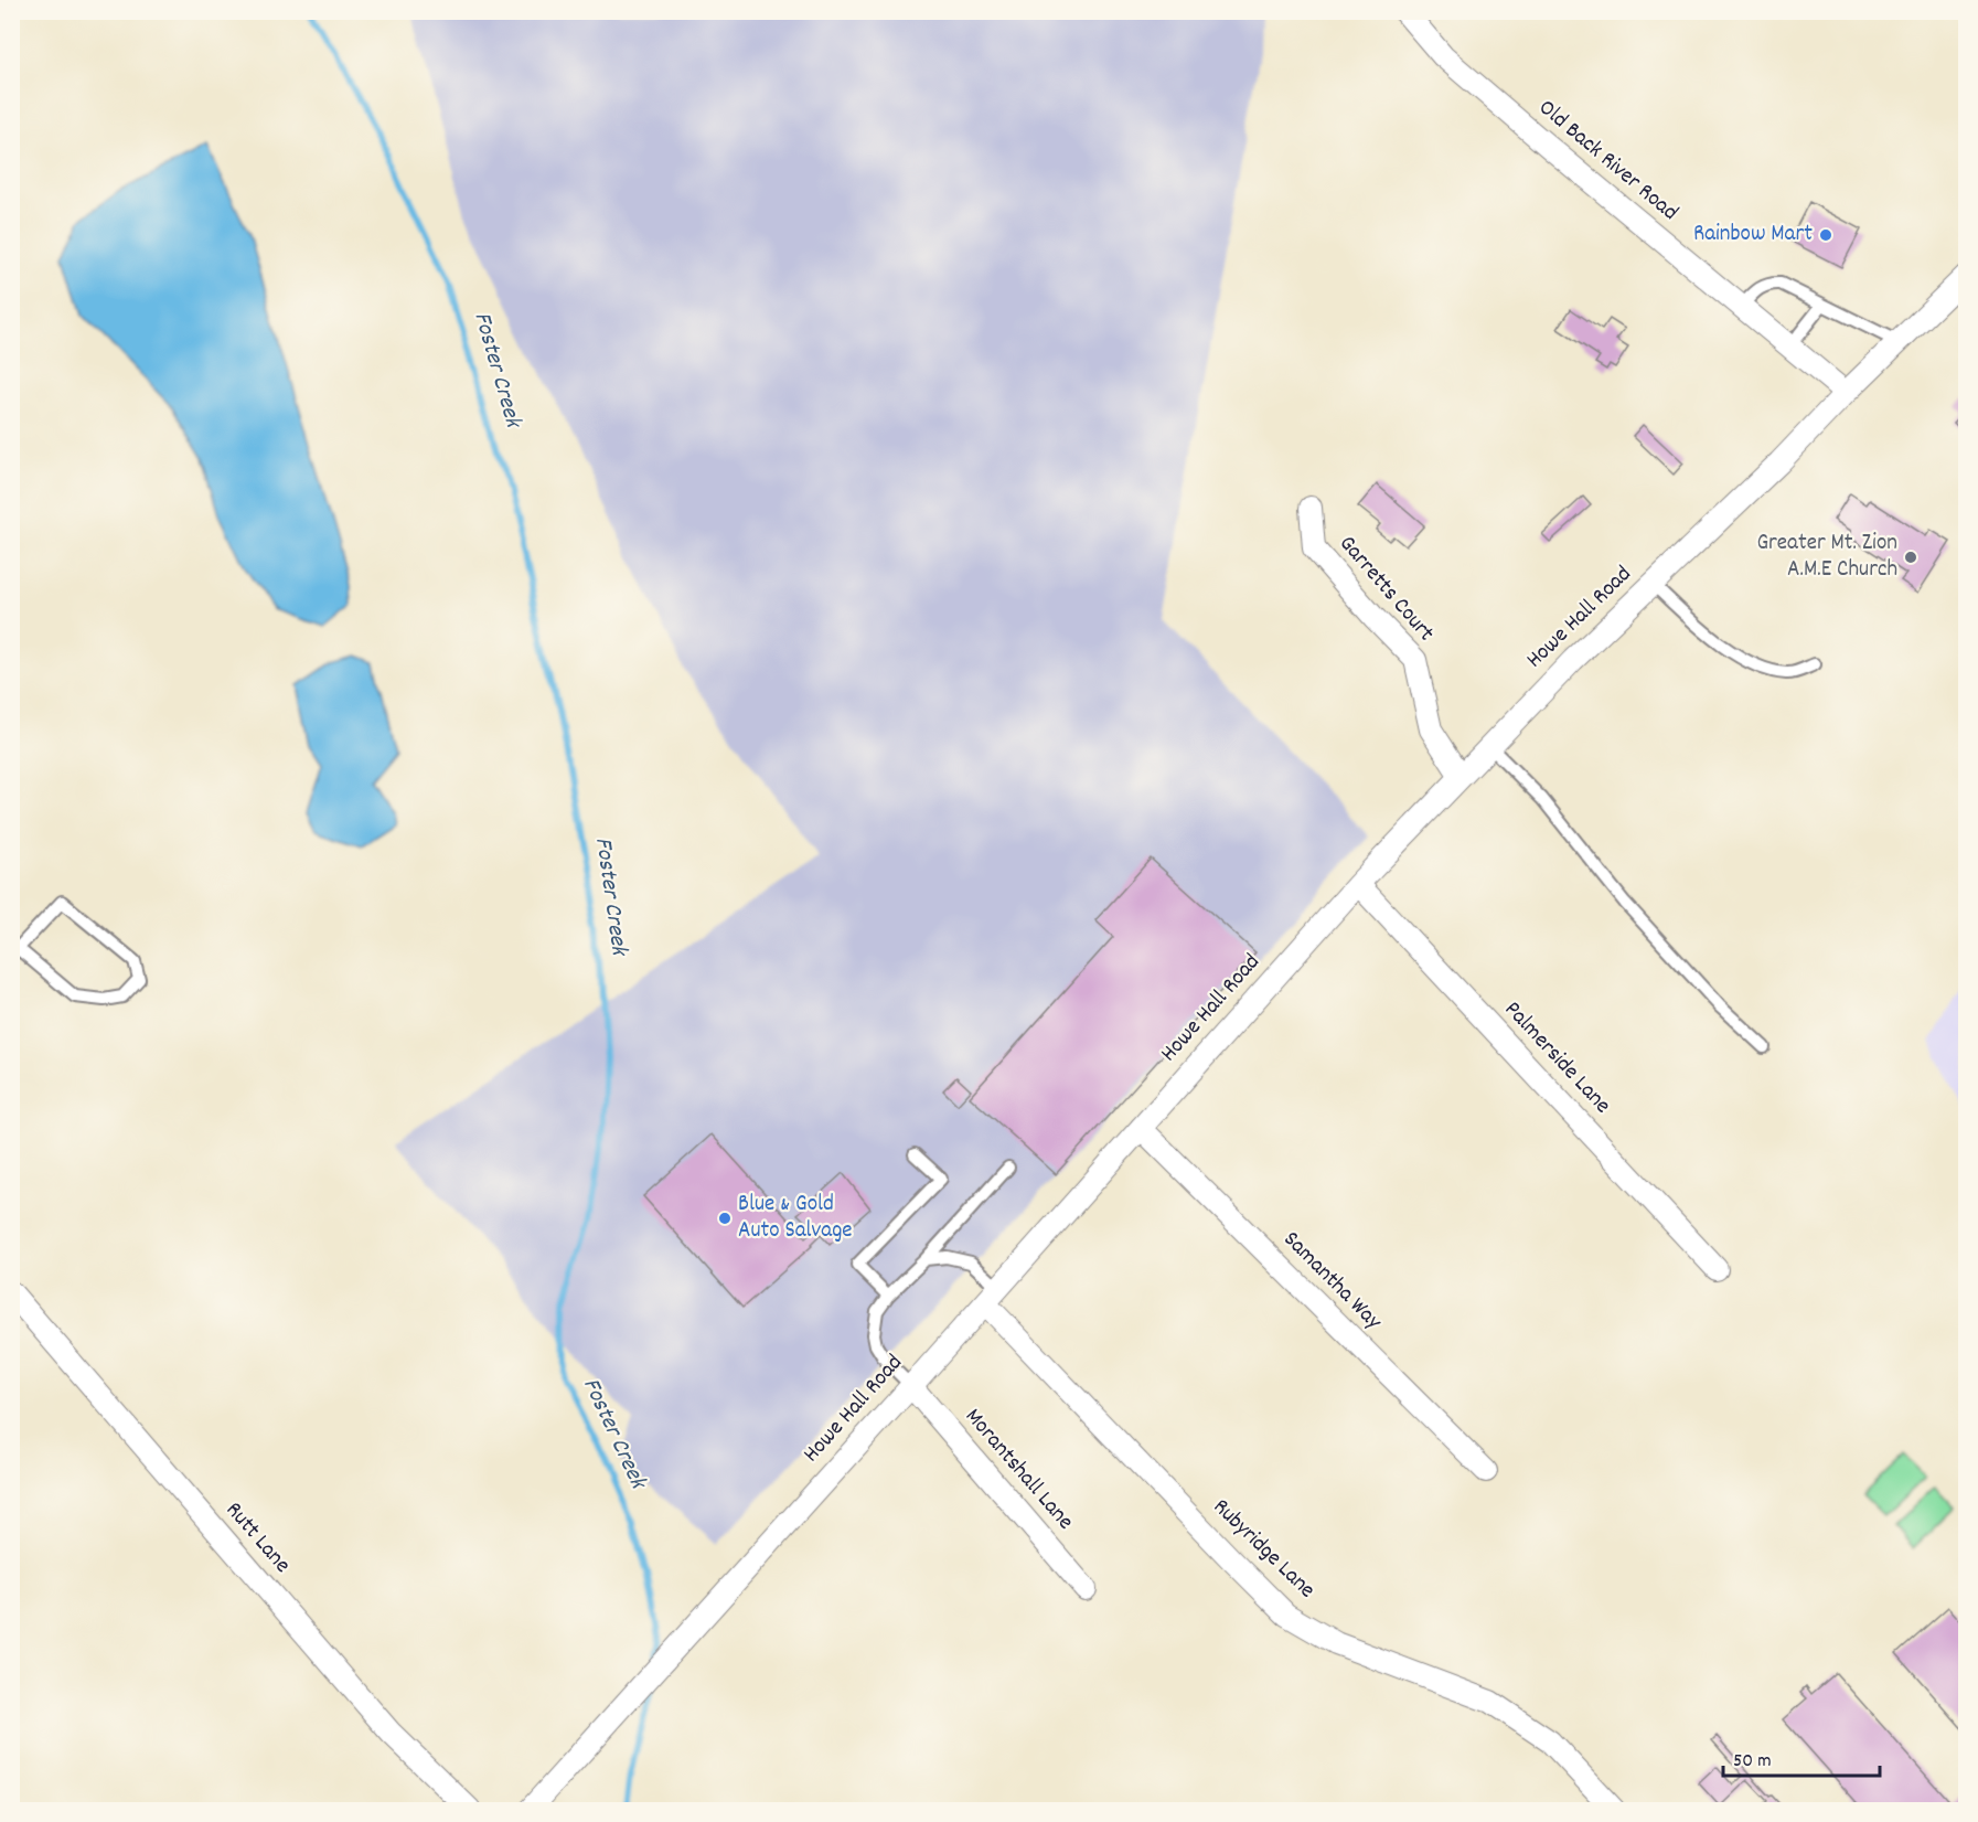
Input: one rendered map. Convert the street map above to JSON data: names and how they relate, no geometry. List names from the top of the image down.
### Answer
{
  "streets": {
    "street": [
      "Old Back River Road",
      "Garretts Court",
      "Howe Hall Road",
      "Palmerside Lane",
      "Samantha Way",
      "Morantshall Lane",
      "Rutt Lane",
      "Rubyridge Lane"
    ]
  },
  "crossings": [
    ["Old Back River Road", "Howe Hall Road"],
    ["Garretts Court", "Howe Hall Road"],
    ["Howe Hall Road", "Palmerside Lane"],
    ["Howe Hall Road", "Samantha Way"],
    ["Howe Hall Road", "Morantshall Lane"],
    ["Howe Hall Road", "Rubyridge Lane"]
  ],
  "water": ["Foster Creek"],
  "places": ["Rainbow Mart", "Greater Mt. Zion A.M.E Church", "Blue & Gold Auto Salvage"],
  "scale_bar": "50 m"
}
